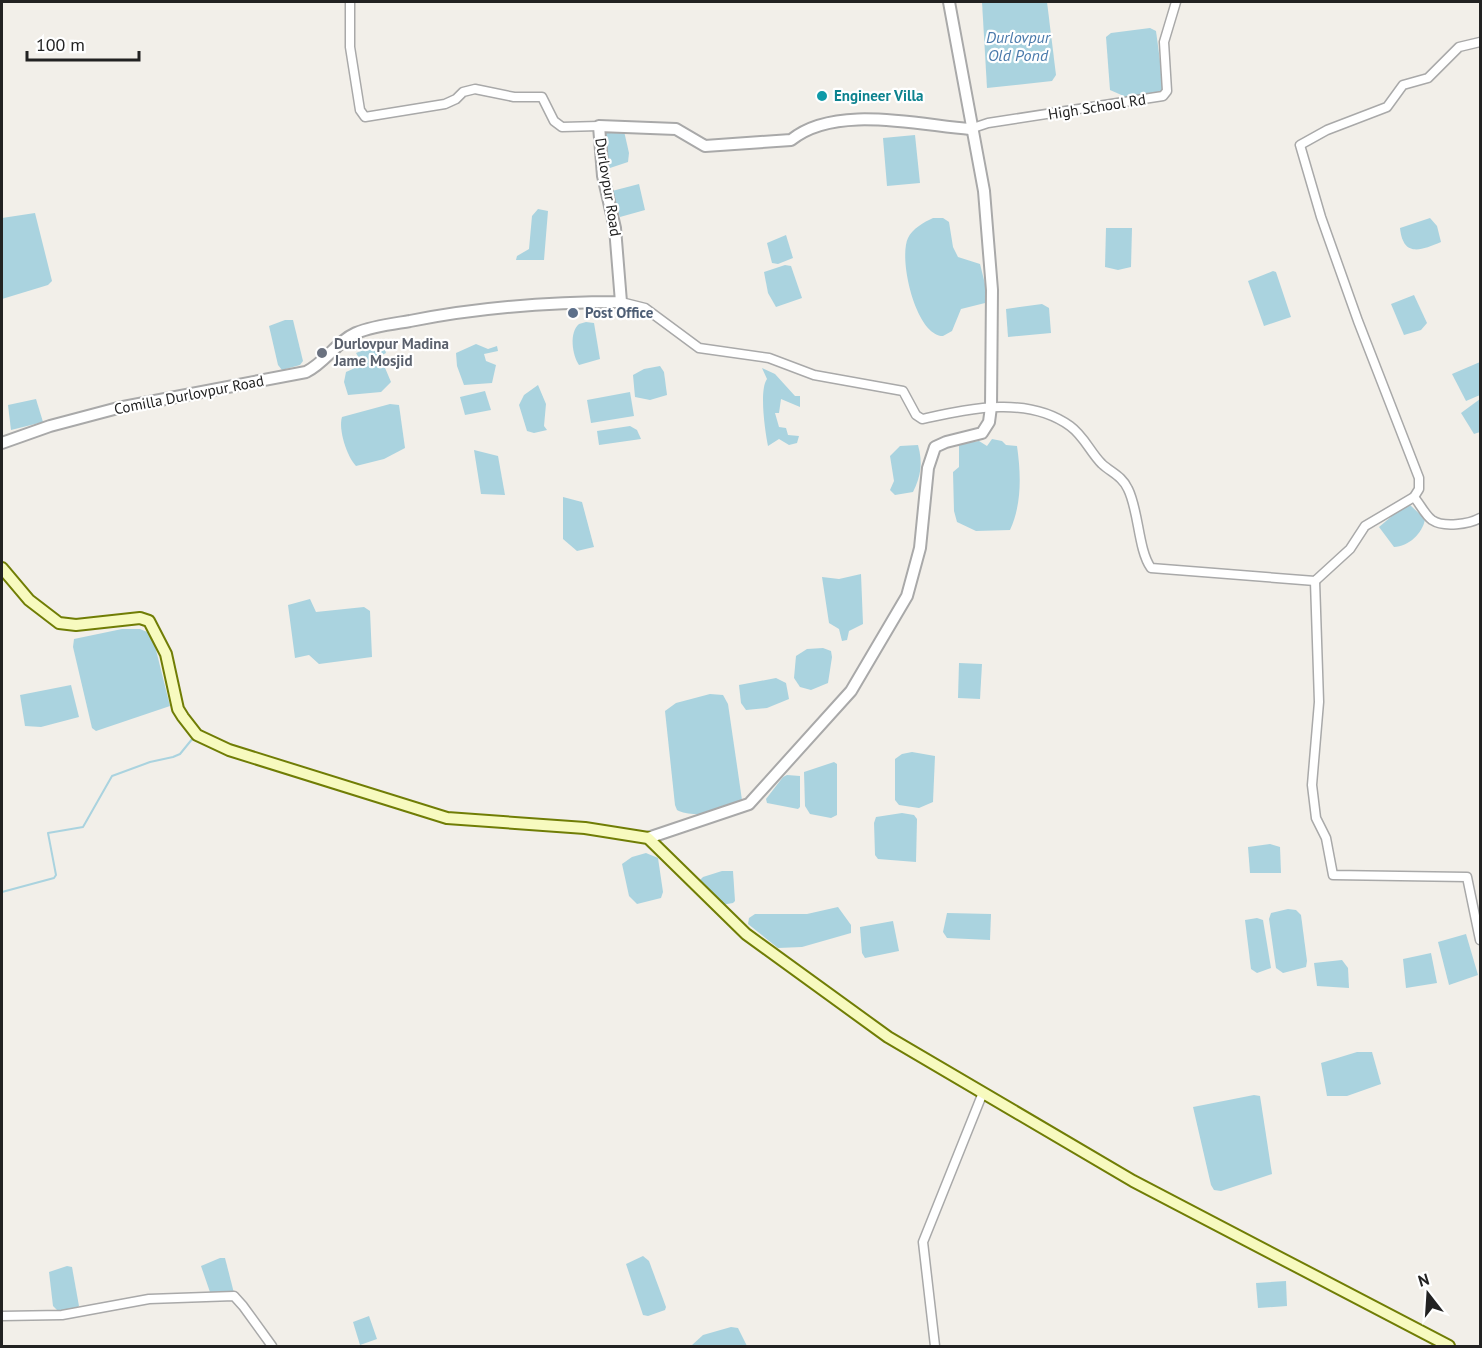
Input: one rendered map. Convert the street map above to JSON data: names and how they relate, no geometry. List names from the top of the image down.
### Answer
{
  "streets": {
    "street": ["High School Rd", "Durlovpur Road", "Comilla Durlovpur Road"]
  },
  "crossings": [
    ["High School Rd", "Durlovpur Road"],
    ["Durlovpur Road", "Comilla Durlovpur Road"]
  ],
  "water": ["Durlovpur Old Pond"],
  "places": ["Engineer Villa", "Post Office", "Durlovpur Madina Jame Mosjid"],
  "scale_bar": "100 m",
  "north": "top"
}
